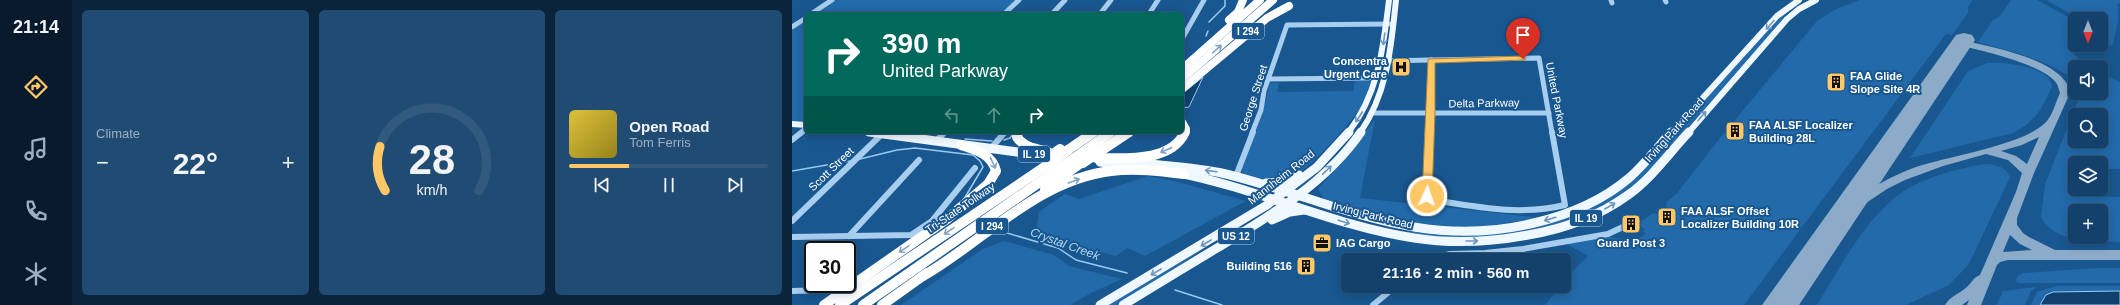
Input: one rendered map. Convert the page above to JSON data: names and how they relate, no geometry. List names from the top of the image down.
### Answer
{
  "streets": {
    "highway": ["I 294", "Tri-State Tollway"],
    "main road": [
      "Irving Park Road",
      "IL 19",
      "Mannheim Road",
      "US 12"
    ],
    "street": [
      "George Street",
      "United Parkway",
      "Delta Parkway",
      "Scott Street"
    ]
  },
  "crossings": [
    ["I 294", "Irving Park Road"],
    ["George Street", "Irving Park Road"],
    ["George Street", "Mannheim Road"],
    ["United Parkway", "Delta Parkway"],
    ["United Parkway", "Mannheim Road"],
    ["Delta Parkway", "Mannheim Road"],
    ["Irving Park Road", "Mannheim Road"],
    ["Irving Park Road", "Tri-State Tollway"]
  ],
  "water": ["Crystal Creek"],
  "places": {
    "hospital": ["Concentra Urgent Care"],
    "building": [
      "FAA Glide Slope Site 4R",
      "FAA ALSF Localizer Building 28L",
      "FAA ALSF Offset Localizer Building 10R",
      "Guard Post 3",
      "Building 516"
    ],
    "office": ["IAG Cargo"]
  },
  "north": "bottom",
  "page": {
    "tabs": "21:14",
    "tile": "Climate",
    "map_buttons": "+",
    "turn": ["390 m", "United Parkway"],
    "song": ["Open Road", "Tom Ferris"],
    "heat": ["−", "22°", "+"],
    "limit": "30",
    "trip": "21:16 · 2 min · 560 m",
    "gauge": ["28", "km/h"]
  }
}
